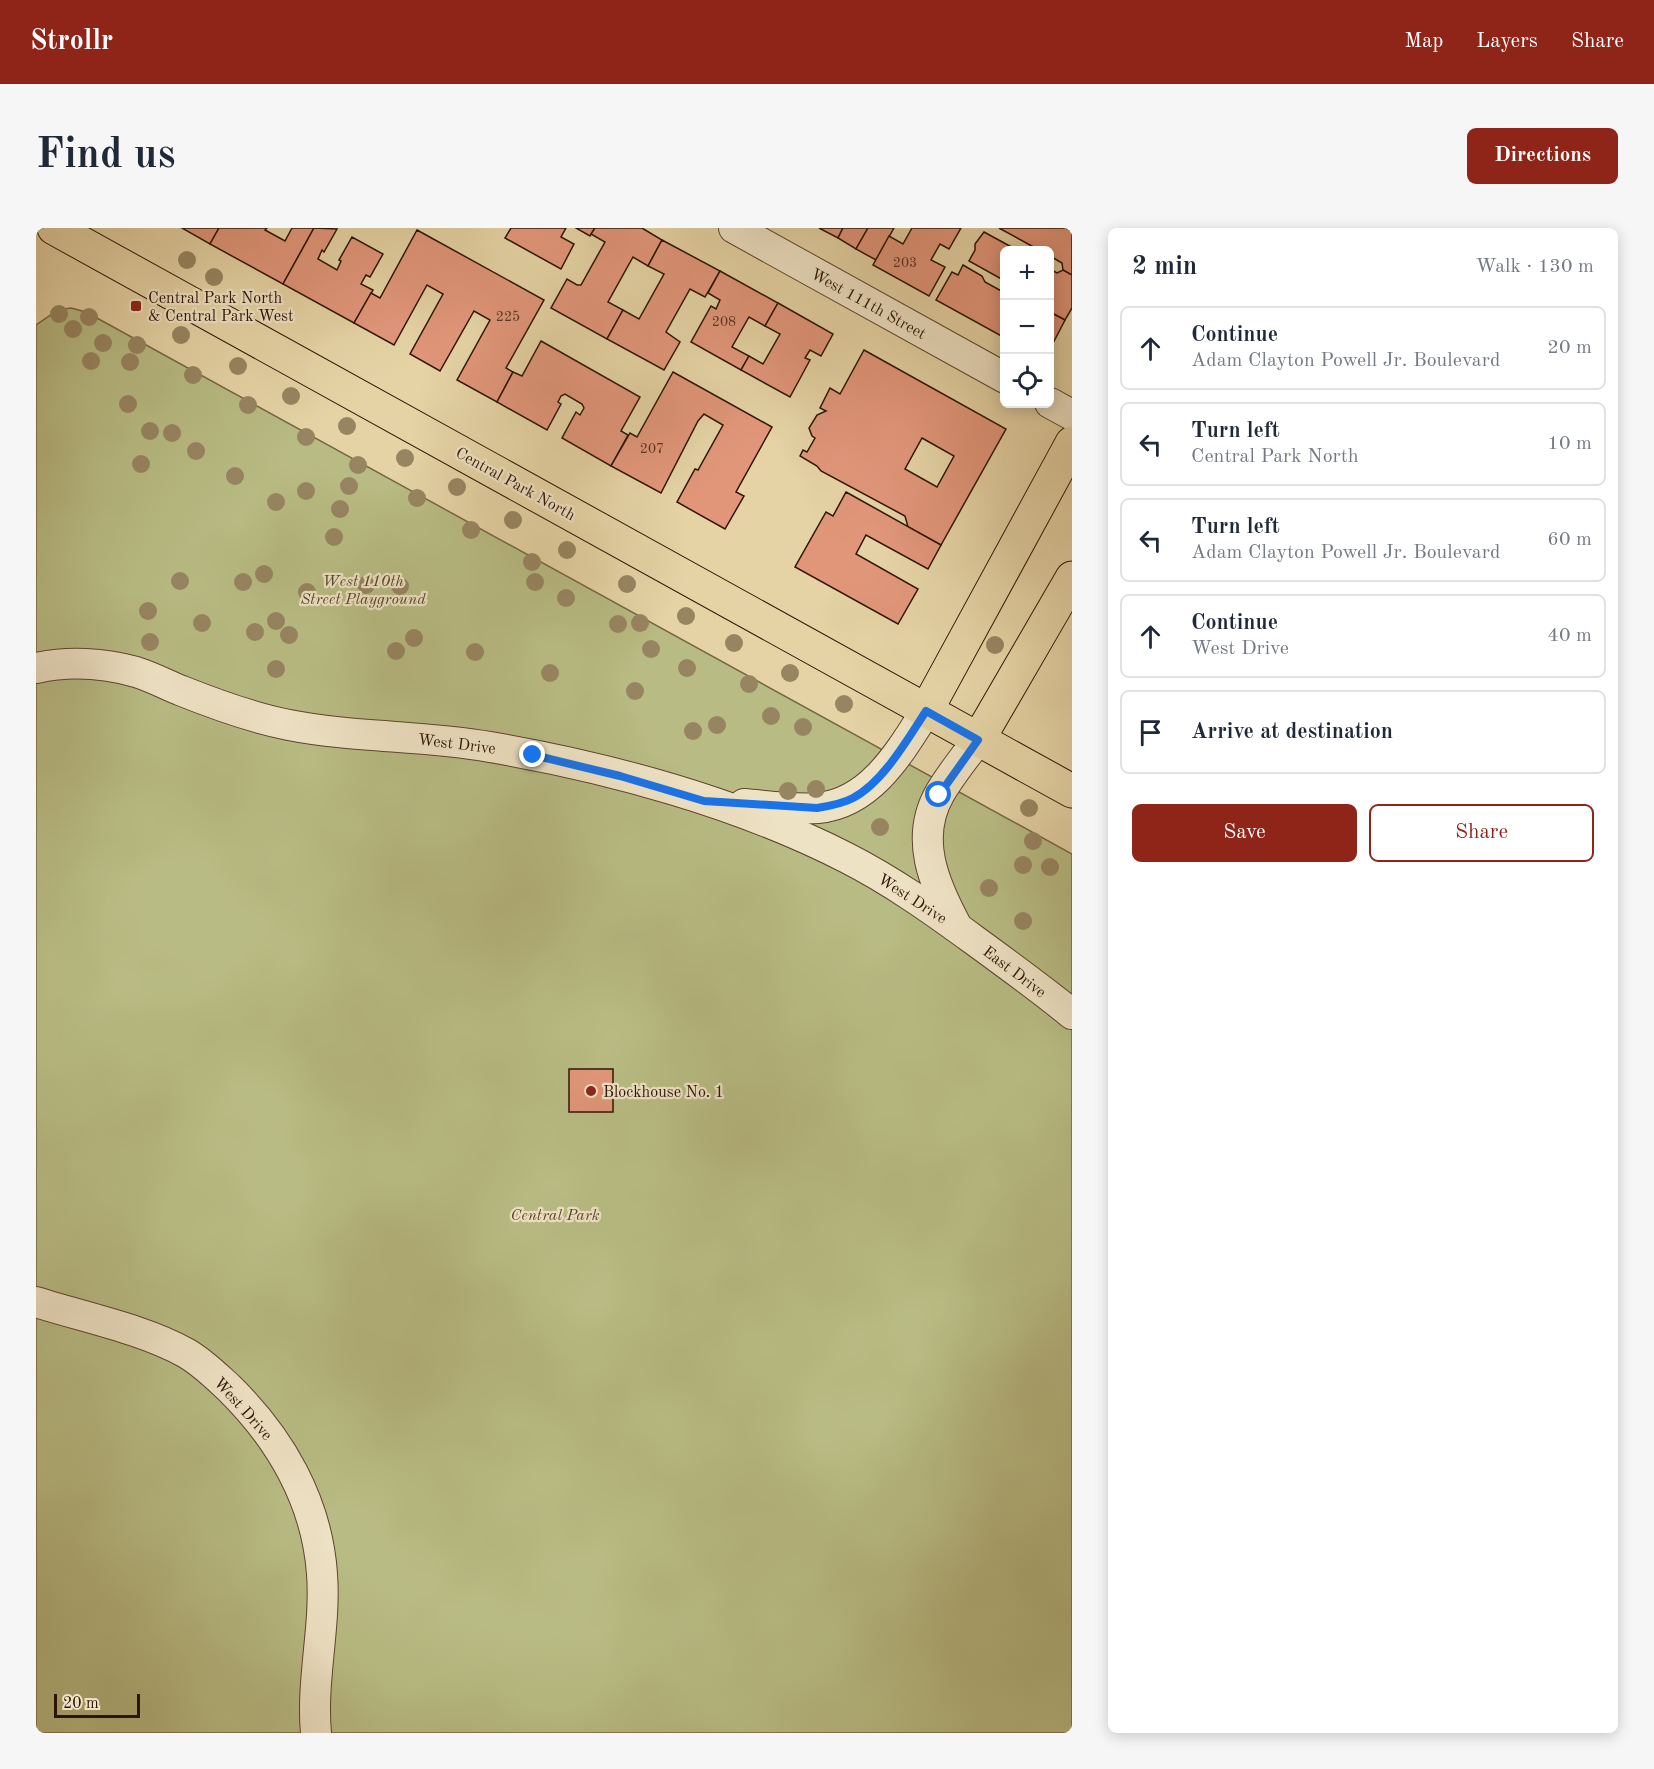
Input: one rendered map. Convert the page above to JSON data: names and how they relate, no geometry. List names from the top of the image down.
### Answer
{
  "streets": {
    "main road": ["Central Park North"],
    "street": ["West 111th Street", "West Drive", "East Drive"]
  },
  "crossings": [
    ["West Drive", "East Drive"]
  ],
  "parks": ["West 110th Street Playground", "Central Park"],
  "places": {
    "transit": ["Central Park North & Central Park West"],
    "other": ["Blockhouse No. 1"]
  },
  "house_numbers": [
    "203",
    "225",
    "208",
    "207"
  ],
  "scale_bar": "20 m",
  "page": {
    "header": "Strollr",
    "nav": ["Map", "Layers", "Share"],
    "buttons": [
      "Directions",
      ["Save", "Share"]
    ],
    "title": "Find us",
    "heading": ["2 min", "Walk · 130 m"],
    "map_buttons": ["+", "−"],
    "list": [
      ["Continue", "Adam Clayton Powell Jr. Boulevard", "20 m"],
      ["Turn left", "Central Park North", "10 m"],
      ["Turn left", "Adam Clayton Powell Jr. Boulevard", "60 m"],
      ["Continue", "West Drive", "40 m"],
      "Arrive at destination"
    ],
    "scale": "20 m"
  }
}
